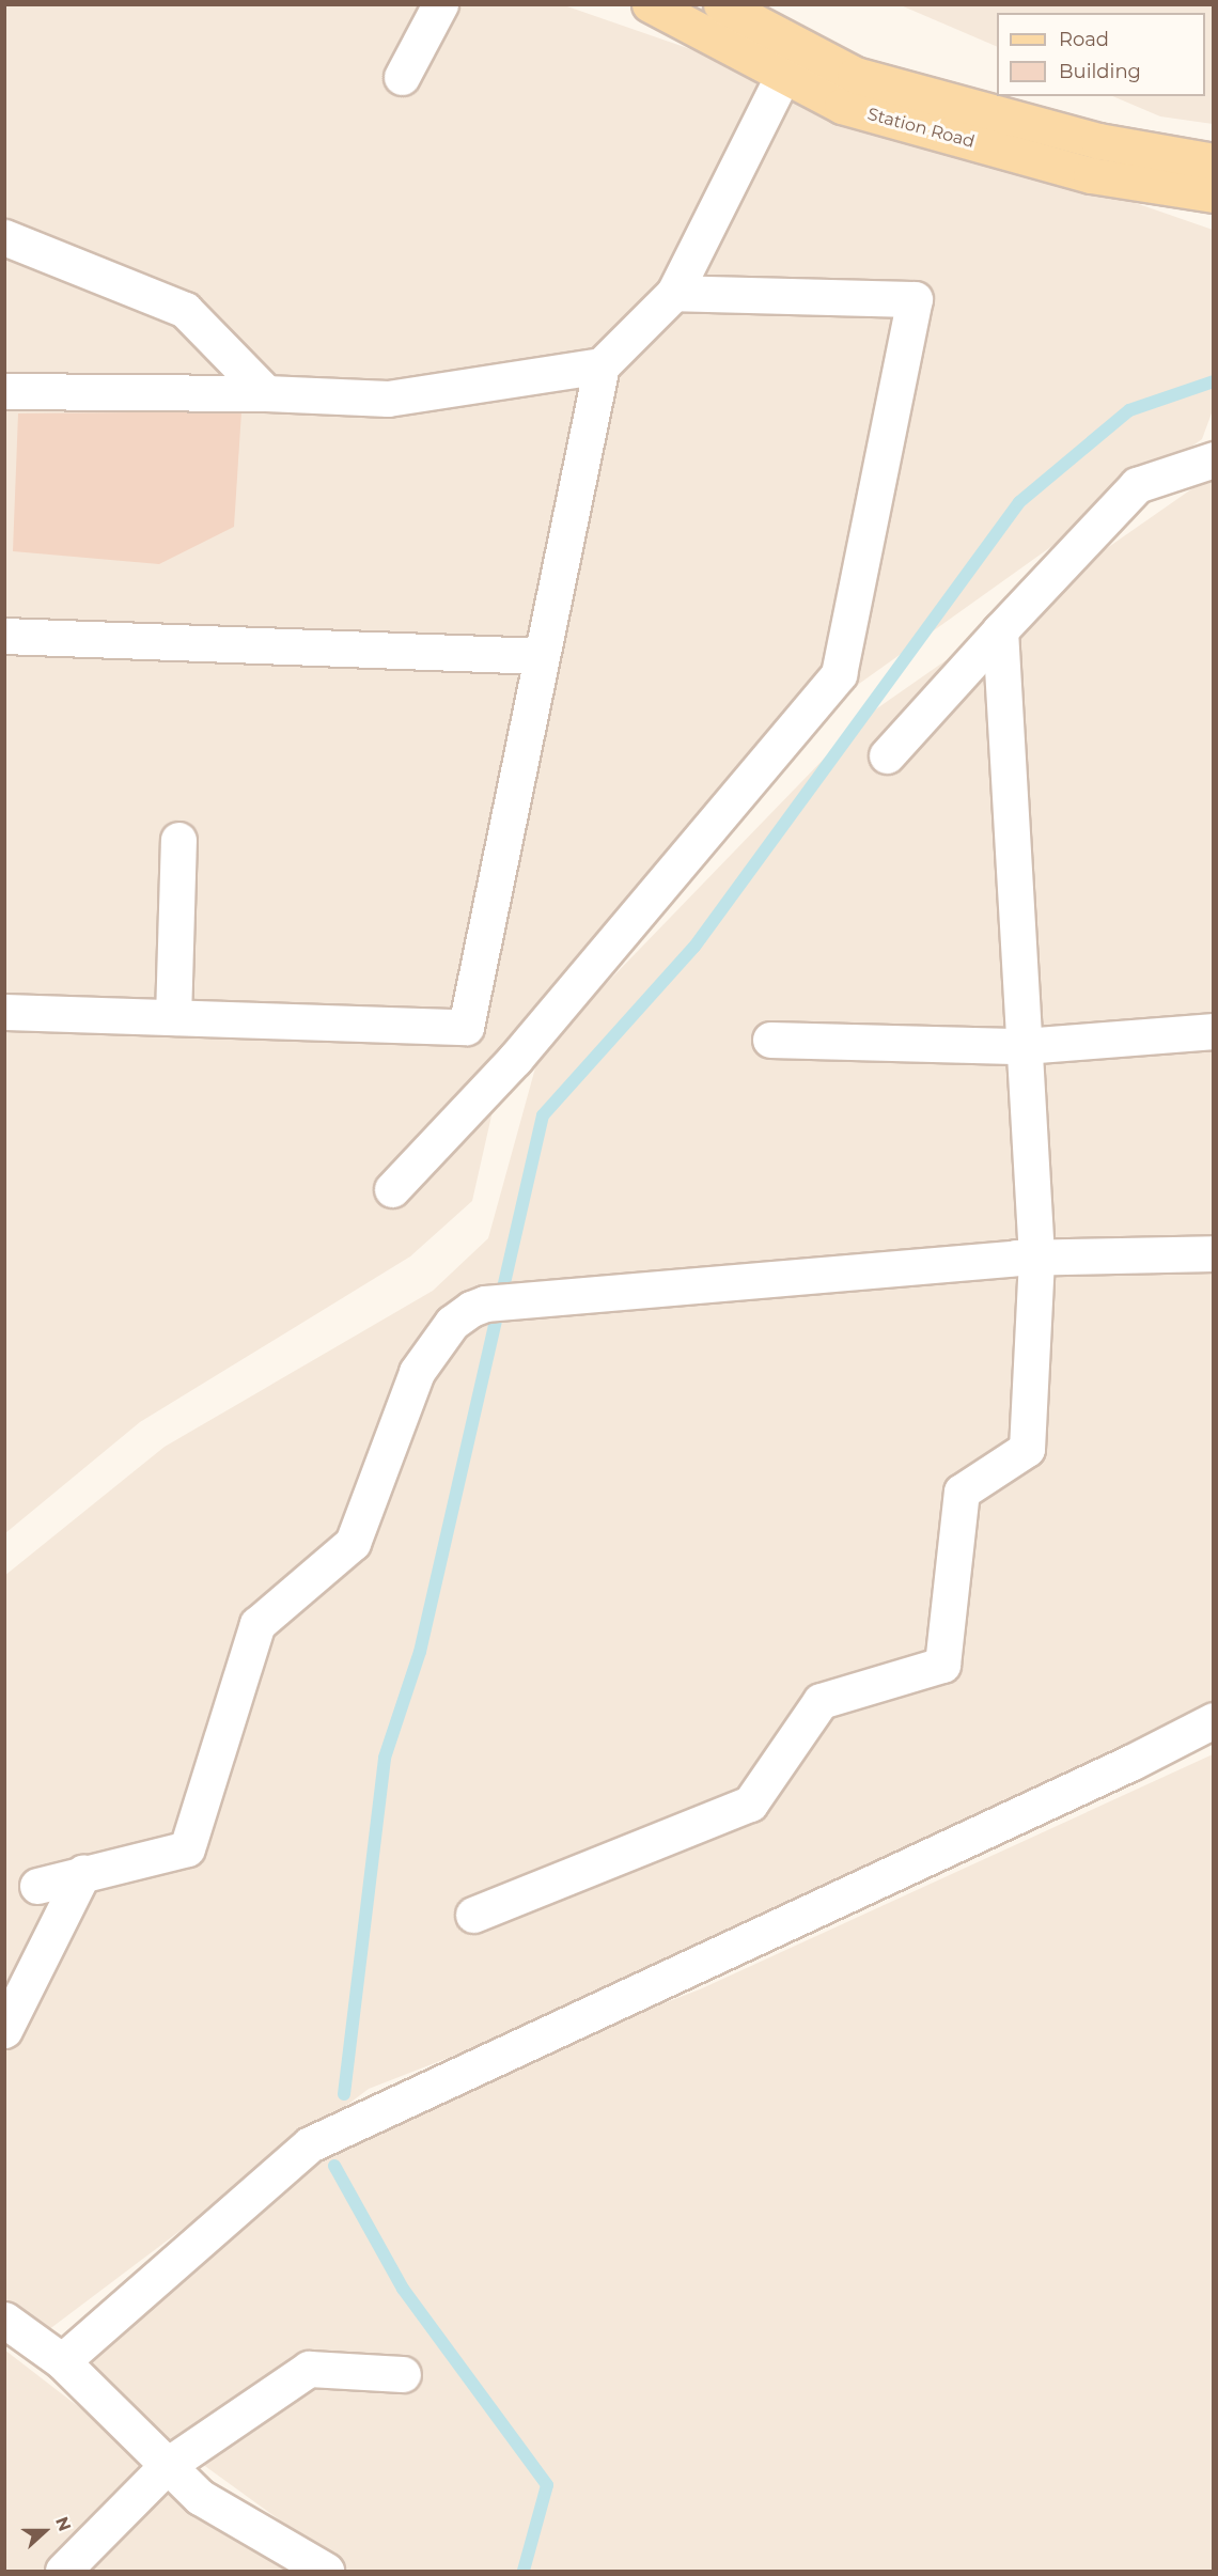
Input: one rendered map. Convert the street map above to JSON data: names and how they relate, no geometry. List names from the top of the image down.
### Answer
{
  "streets": {
    "main road": ["Station Road"]
  },
  "legend": ["Road", "Building"],
  "north": "right"
}
